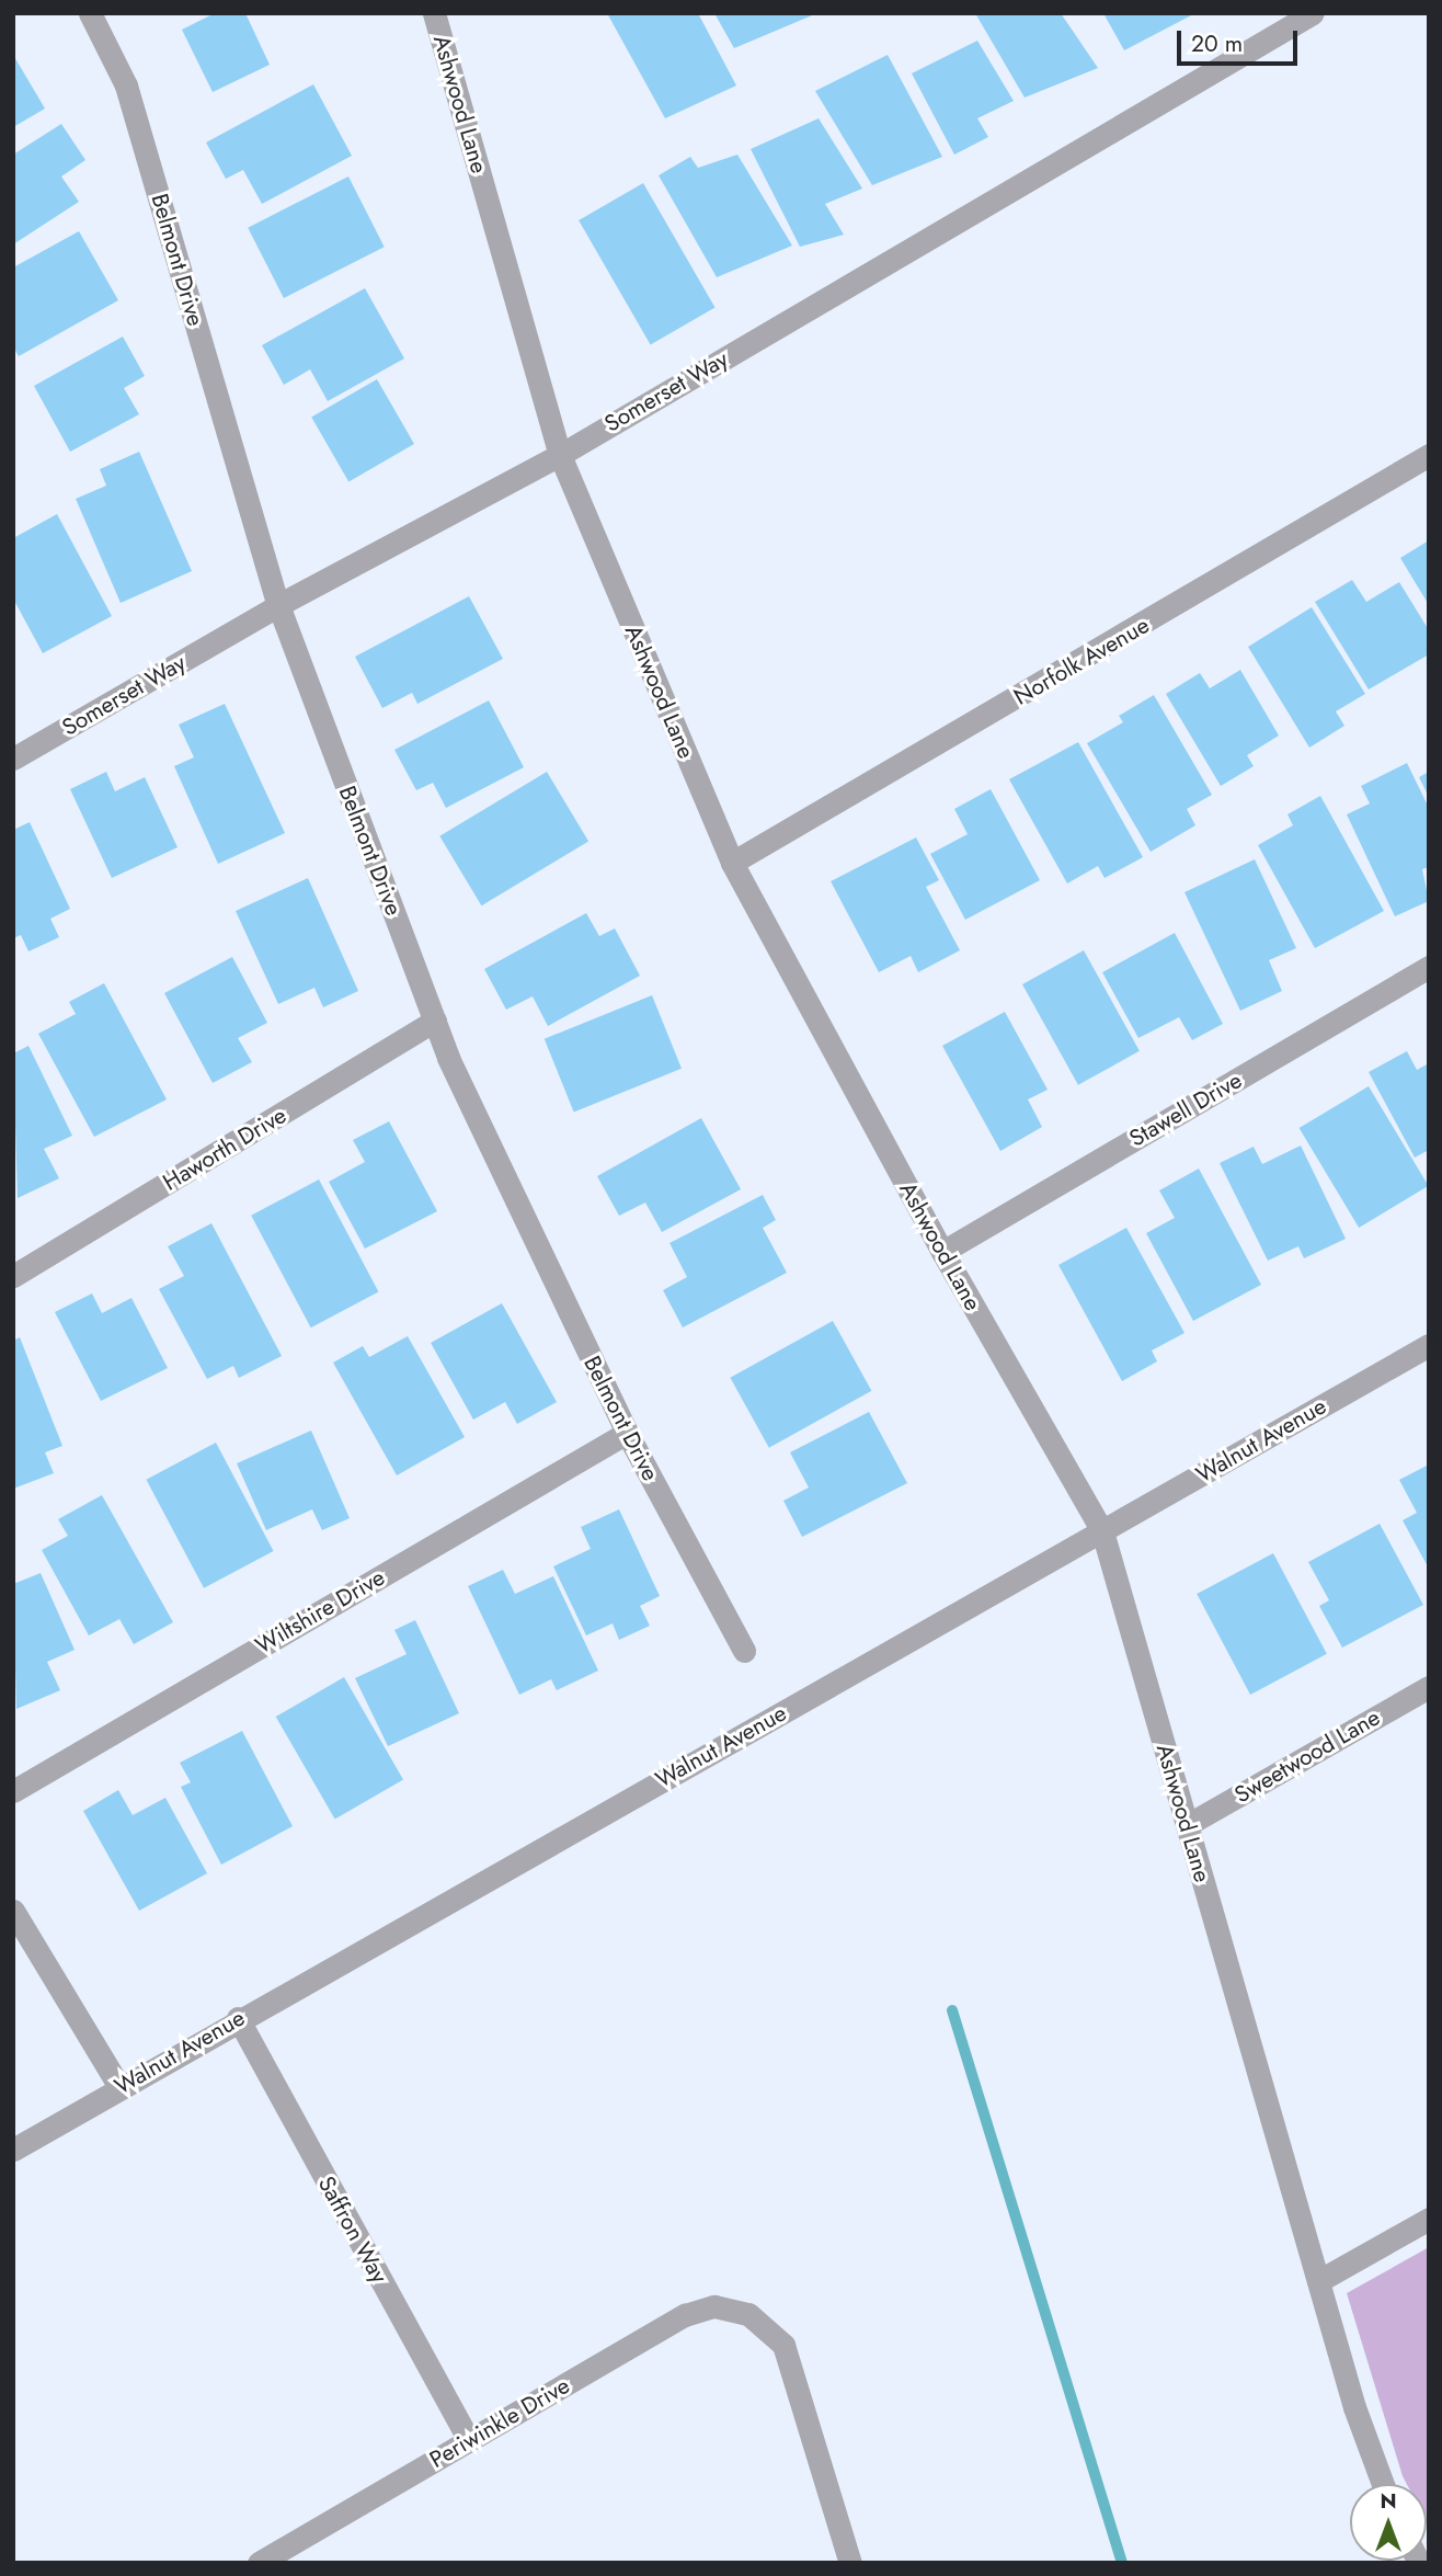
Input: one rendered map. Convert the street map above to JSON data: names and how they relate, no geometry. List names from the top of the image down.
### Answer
{
  "streets": {
    "street": [
      "Ashwood Lane",
      "Belmont Drive",
      "Somerset Way",
      "Norfolk Avenue",
      "Stawell Drive",
      "Haworth Drive",
      "Walnut Avenue",
      "Wiltshire Drive",
      "Sweetwood Lane",
      "Saffron Way",
      "Periwinkle Drive"
    ]
  },
  "crossings": [
    ["Ashwood Lane", "Somerset Way"],
    ["Ashwood Lane", "Norfolk Avenue"],
    ["Ashwood Lane", "Stawell Drive"],
    ["Ashwood Lane", "Walnut Avenue"],
    ["Ashwood Lane", "Sweetwood Lane"],
    ["Belmont Drive", "Somerset Way"],
    ["Belmont Drive", "Haworth Drive"],
    ["Belmont Drive", "Wiltshire Drive"],
    ["Walnut Avenue", "Saffron Way"],
    ["Saffron Way", "Periwinkle Drive"]
  ],
  "scale_bar": "20 m",
  "north": "top"
}
